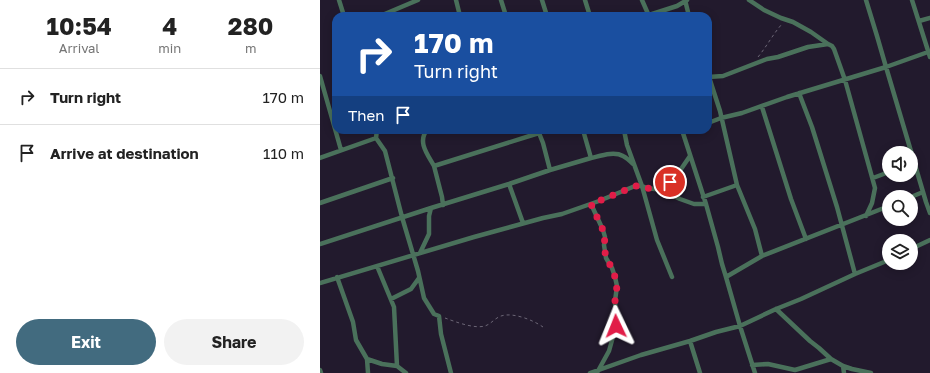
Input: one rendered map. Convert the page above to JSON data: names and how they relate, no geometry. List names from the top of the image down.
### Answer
{
  "page": {
    "eta": [
      "10:54",
      "Arrival",
      "4",
      "min",
      "280",
      "m"
    ],
    "turn": ["170 m", "Turn right"],
    "list": [
      {
        "name": "Turn right",
        "value": "170 m"
      },
      {
        "name": "Arrive at destination",
        "value": "110 m"
      }
    ],
    "then": "Then",
    "buttons": ["Exit", "Share"]
  }
}
